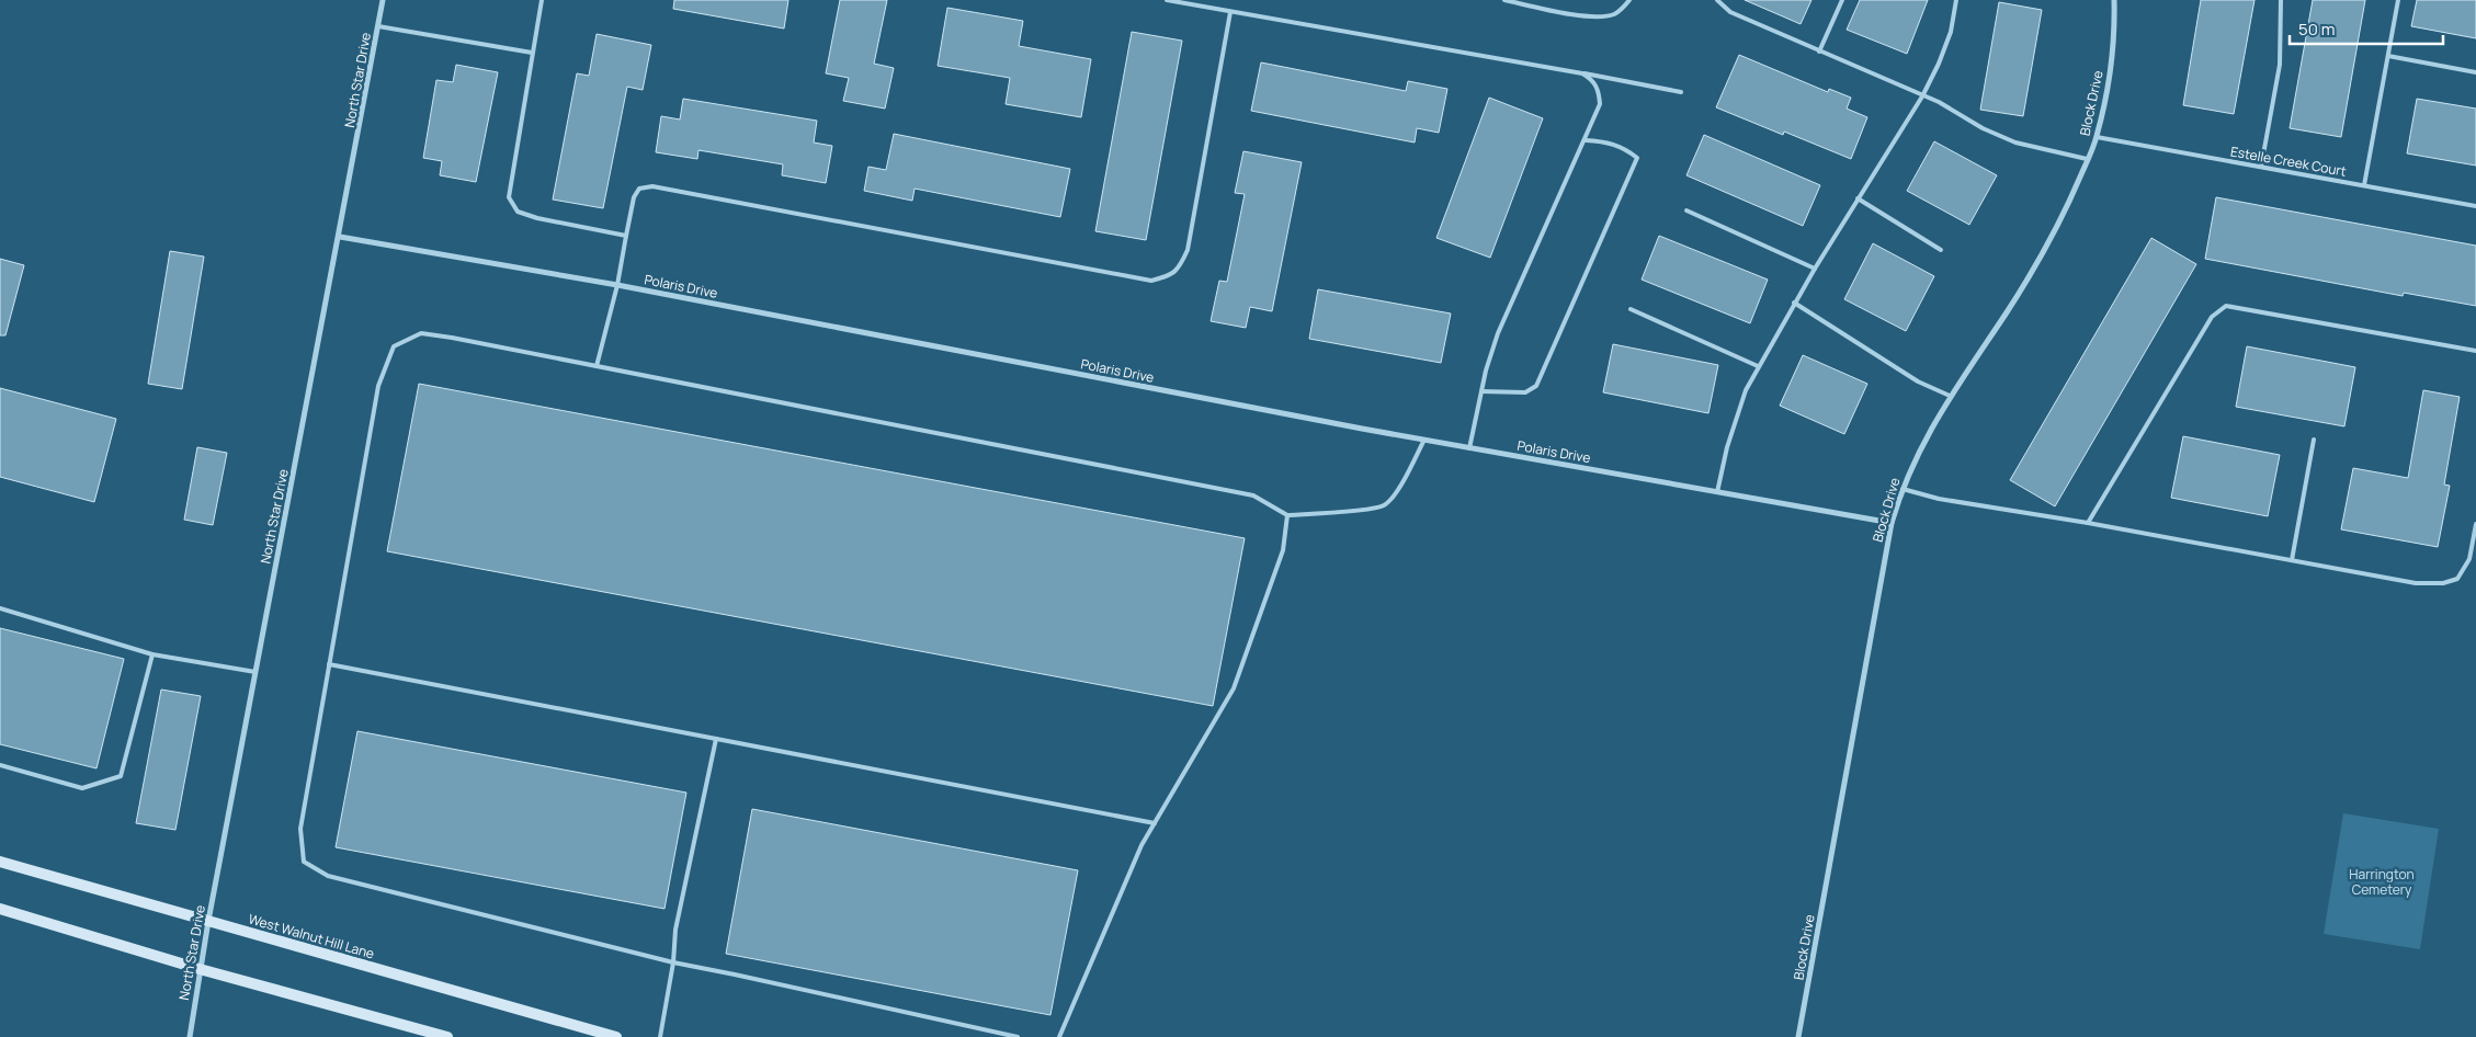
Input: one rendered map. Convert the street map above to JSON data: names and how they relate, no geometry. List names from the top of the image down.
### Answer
{
  "streets": {
    "main road": ["West Walnut Hill Lane"],
    "street": ["North Star Drive", "Block Drive", "Polaris Drive"],
    "lane": ["Estelle Creek Court"]
  },
  "crossings": [
    ["North Star Drive", "Polaris Drive"],
    ["North Star Drive", "West Walnut Hill Lane"],
    ["Block Drive", "Estelle Creek Court"],
    ["Block Drive", "Polaris Drive"]
  ],
  "parks": ["Harrington Cemetery"],
  "scale_bar": "50 m"
}
